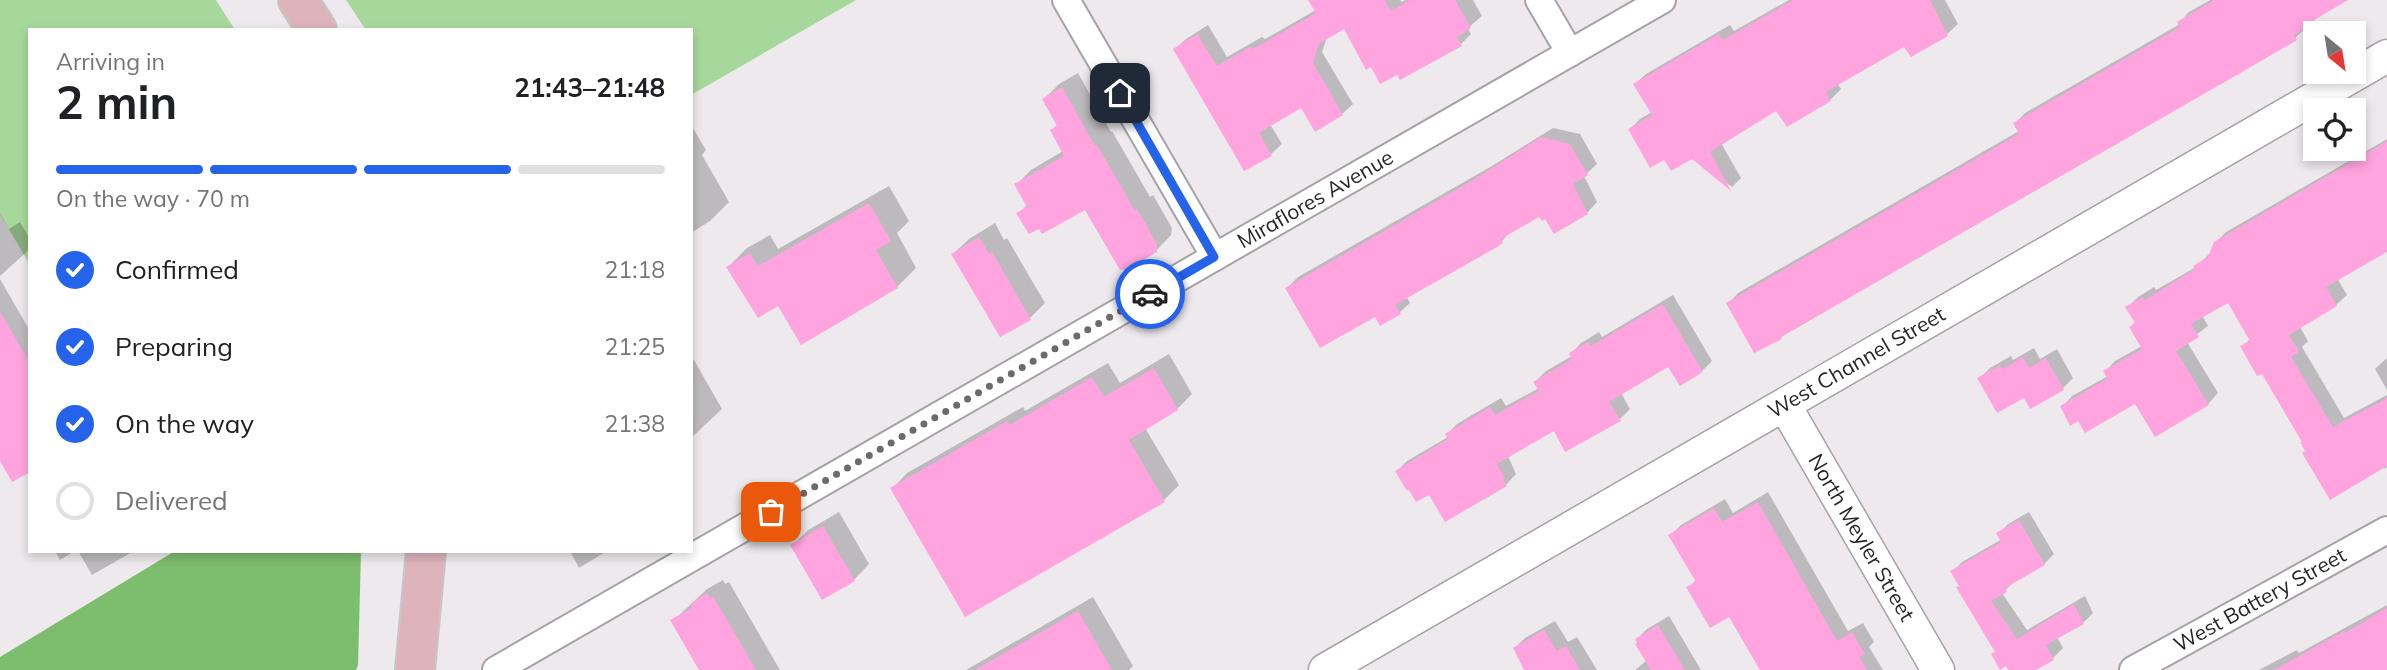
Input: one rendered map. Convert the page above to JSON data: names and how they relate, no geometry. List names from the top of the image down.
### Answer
{
  "streets": {
    "street": [
      "Miraflores Avenue",
      "West Channel Street",
      "North Meyler Street",
      "West Battery Street"
    ]
  },
  "crossings": [
    ["West Channel Street", "North Meyler Street"]
  ],
  "north": "bottom right",
  "page": {
    "heading": ["2 min", "Arriving in", "21:43–21:48"],
    "bar": "On the way · 70 m",
    "list": [
      ["Confirmed", "21:18"],
      ["Preparing", "21:25"],
      ["On the way", "21:38"],
      "Delivered"
    ]
  }
}
